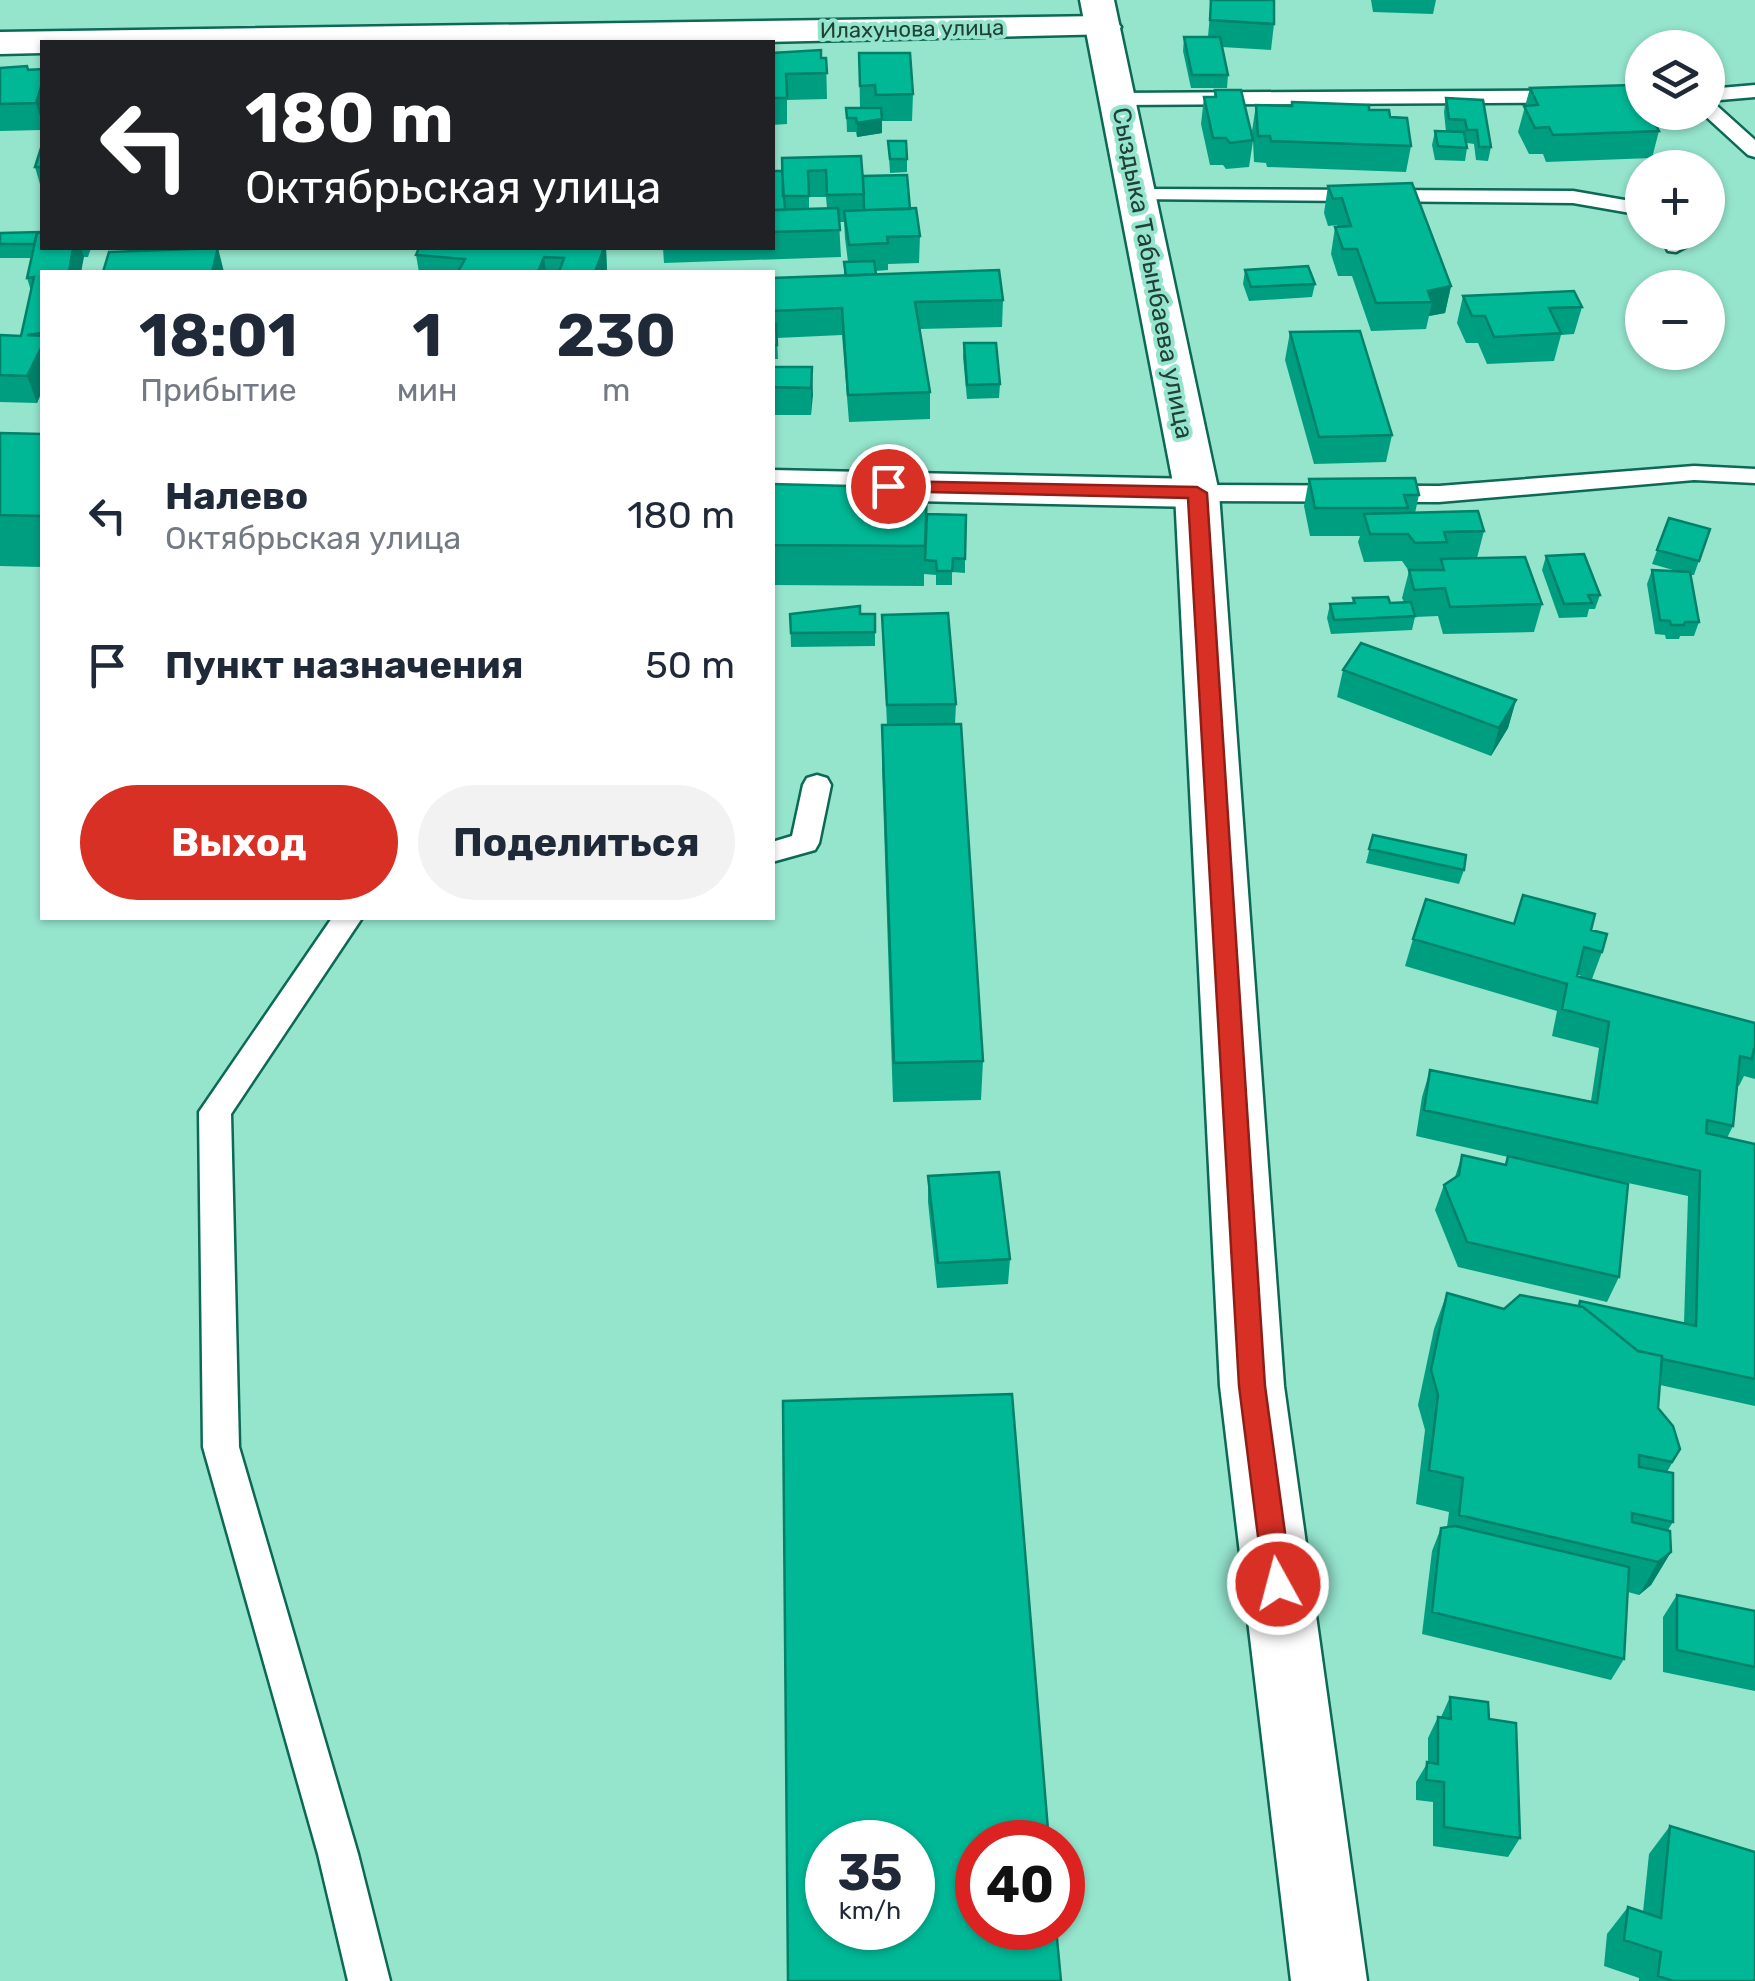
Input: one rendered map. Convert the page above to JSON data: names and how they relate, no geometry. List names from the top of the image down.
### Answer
{
  "streets": {
    "street": ["Илахунова улица", "Сыздыка Табынбаева улица"]
  },
  "crossings": [
    ["Илахунова улица", "Сыздыка Табынбаева улица"]
  ],
  "page": {
    "map_buttons": ["+", "−"],
    "turn": ["180 m", "Октябрьская улица"],
    "eta": [
      "18:01",
      "Прибытие",
      "1",
      "мин",
      "230",
      "m"
    ],
    "list": [
      {
        "name": "Налево",
        "note": "Октябрьская улица",
        "value": "180 m"
      },
      {
        "name": "Пункт назначения",
        "value": "50 m"
      }
    ],
    "buttons": ["Выход", "Поделиться"],
    "speed": "35 km/h",
    "limit": "40"
  }
}
